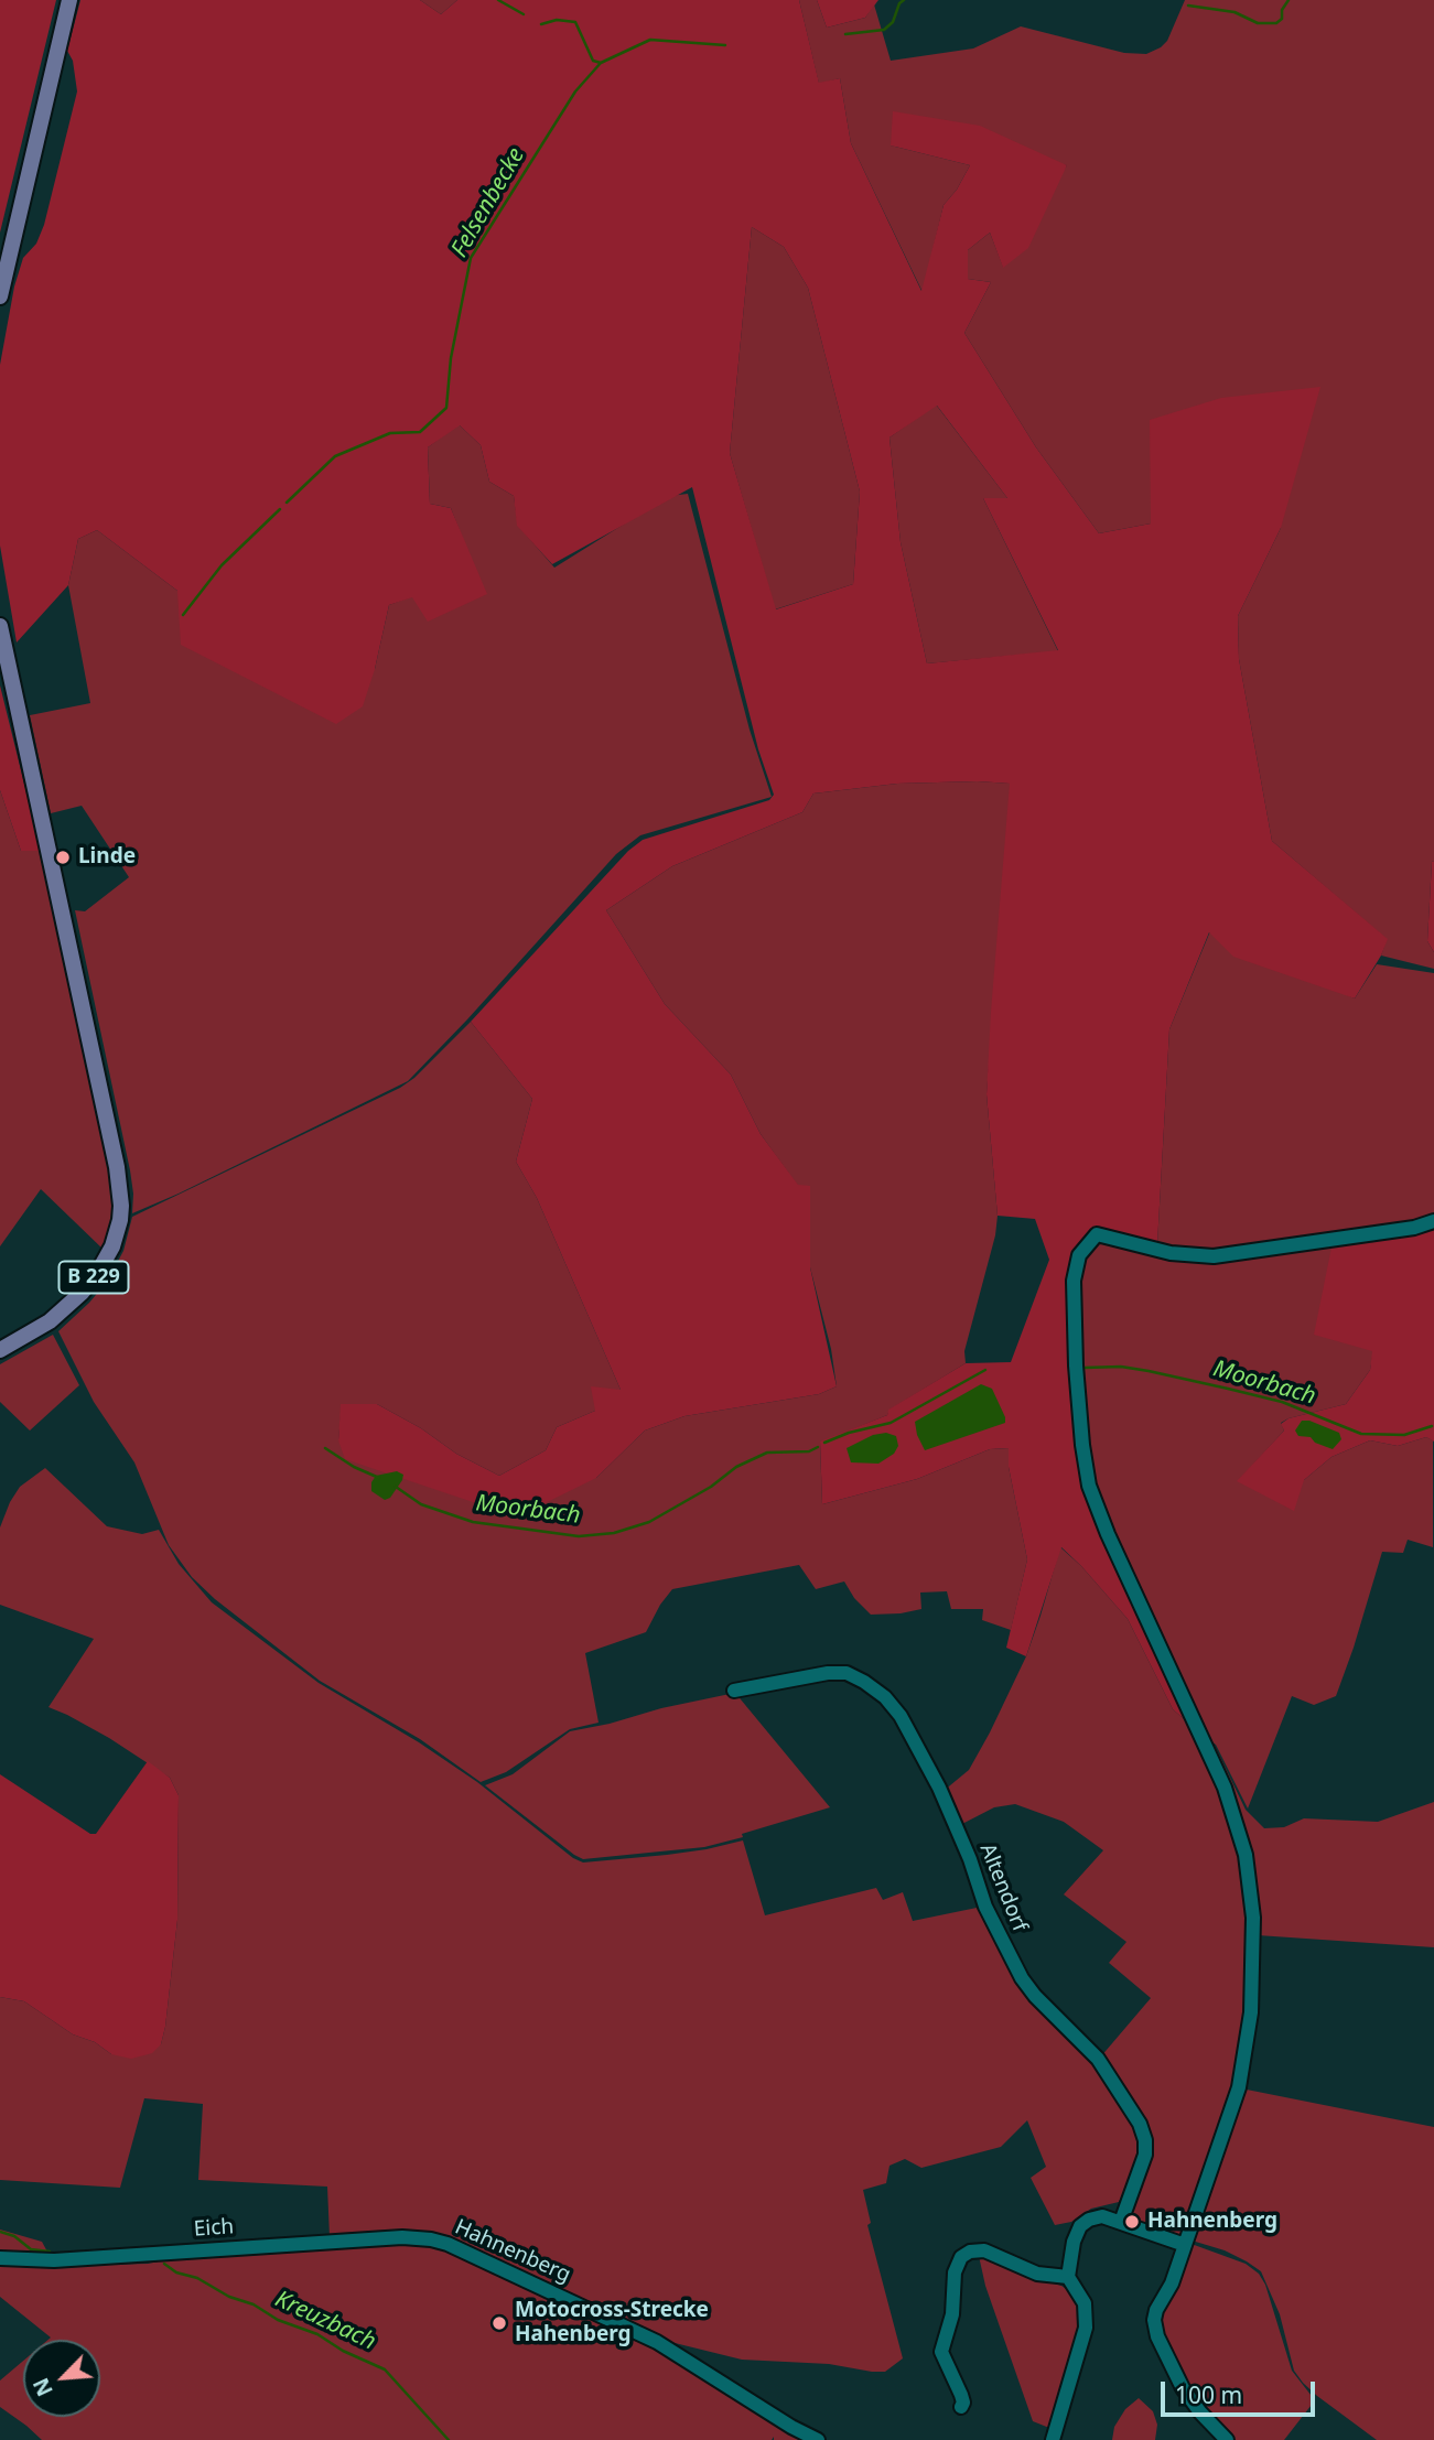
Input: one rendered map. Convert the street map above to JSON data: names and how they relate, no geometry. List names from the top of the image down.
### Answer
{
  "streets": {
    "main road": ["B 229"],
    "street": ["Altendorf", "Eich", "Hahnenberg"]
  },
  "crossings": [
    ["Eich", "Hahnenberg"]
  ],
  "water": ["Felsenbecke", "Moorbach", "Kreuzbach"],
  "places": ["Linde", "Hahnenberg", "Motocross-Strecke Hahenberg"],
  "scale_bar": "100 m",
  "north": "bottom left"
}
